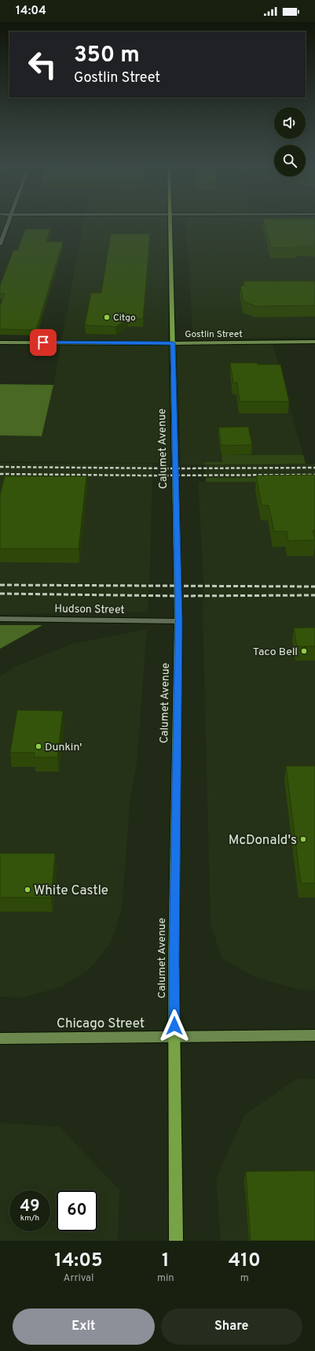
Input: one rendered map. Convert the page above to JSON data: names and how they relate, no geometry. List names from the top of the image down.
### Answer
{
  "streets": {
    "main road": ["Gostlin Street", "Calumet Avenue", "Chicago Street"],
    "street": ["Hudson Street"]
  },
  "crossings": [
    ["Gostlin Street", "Calumet Avenue"],
    ["Calumet Avenue", "Hudson Street"],
    ["Calumet Avenue", "Chicago Street"]
  ],
  "places": [
    "Citgo",
    "Taco Bell",
    "Dunkin'",
    "McDonald's",
    "White Castle"
  ],
  "page": {
    "status": "14:04",
    "turn": ["350 m", "Gostlin Street"],
    "speed": "49 km/h",
    "limit": "60",
    "eta": [
      "14:05",
      "Arrival",
      "1",
      "min",
      "410",
      "m"
    ],
    "buttons": ["Exit", "Share"]
  }
}
